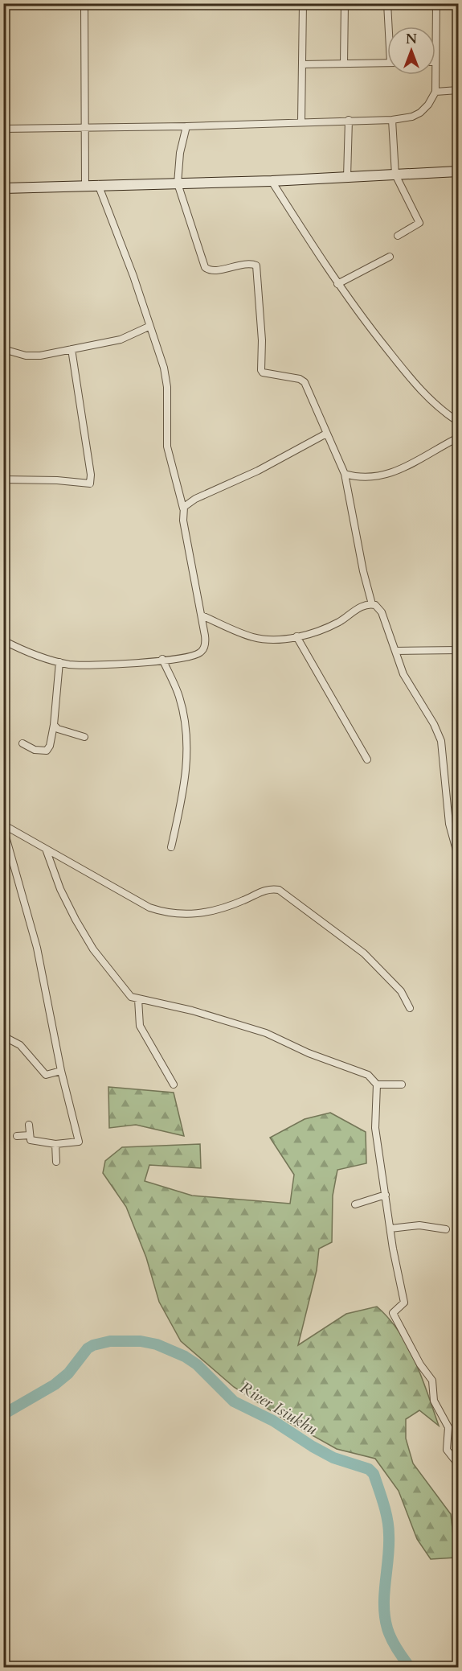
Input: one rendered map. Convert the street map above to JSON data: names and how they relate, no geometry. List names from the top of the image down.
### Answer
{
  "water": ["River Isiukhu"],
  "north": "top"
}
